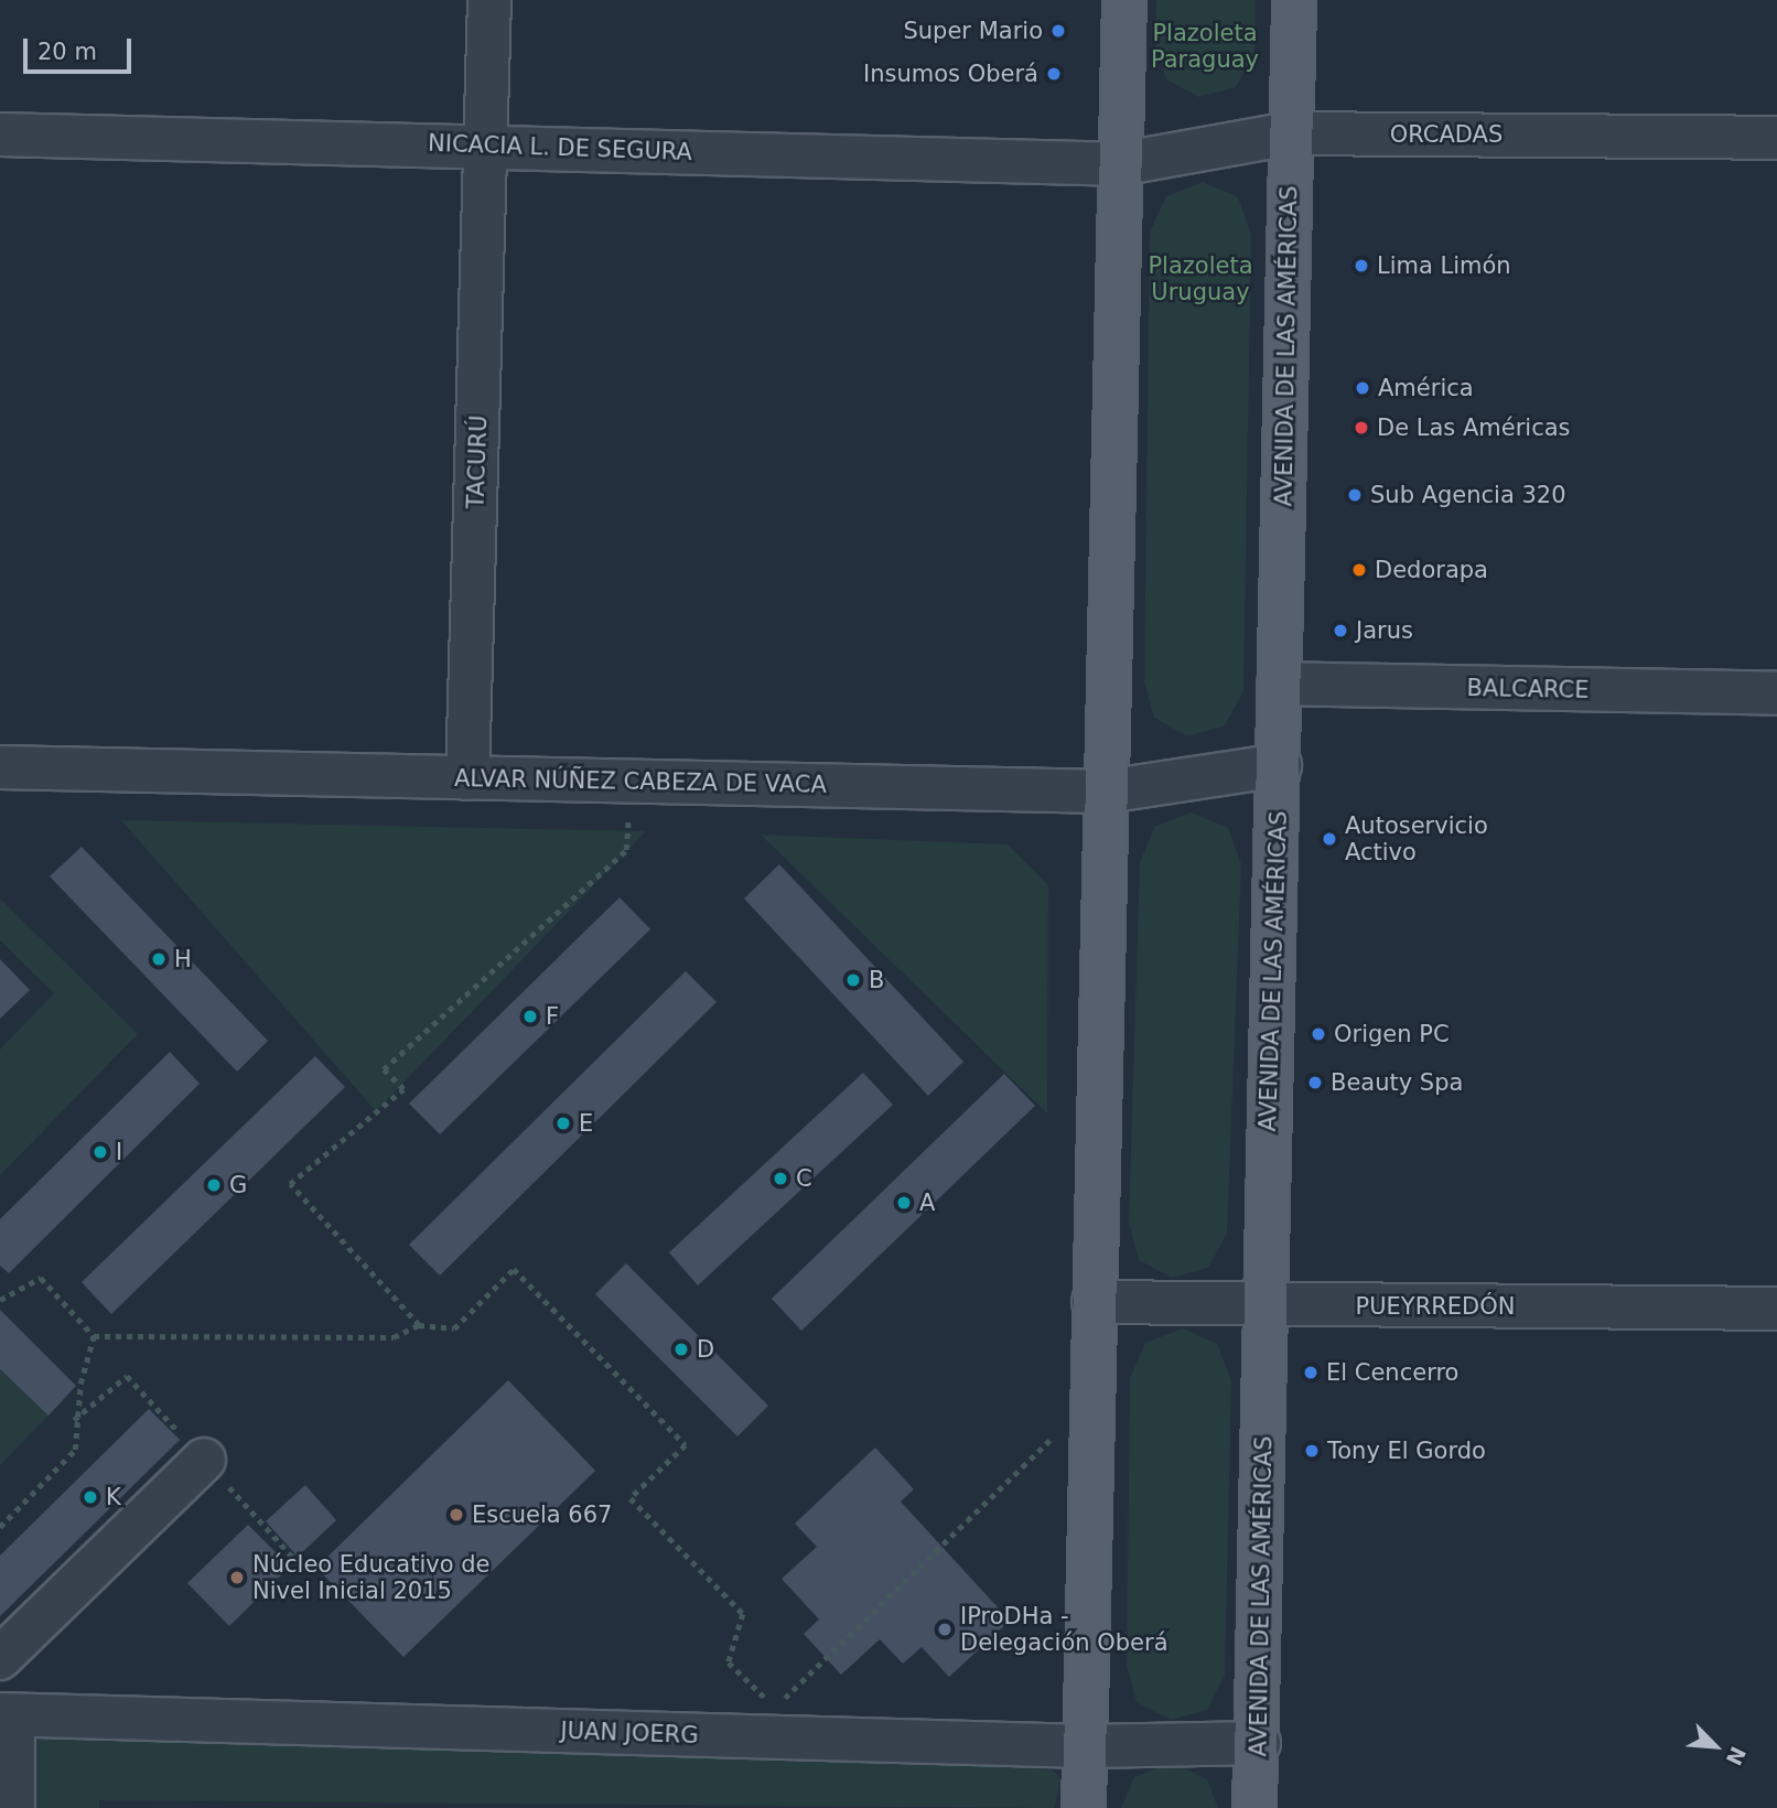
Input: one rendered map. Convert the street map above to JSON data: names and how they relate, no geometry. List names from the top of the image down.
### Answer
{
  "streets": {
    "main road": ["AVENIDA DE LAS AMÉRICAS"],
    "street": [
      "ORCADAS",
      "NICACIA L. DE SEGURA",
      "TACURÚ",
      "BALCARCE",
      "ALVAR NÚÑEZ CABEZA DE VACA",
      "PUEYRREDÓN",
      "JUAN JOERG"
    ]
  },
  "crossings": [
    ["ORCADAS", "NICACIA L. DE SEGURA"],
    ["ORCADAS", "AVENIDA DE LAS AMÉRICAS"],
    ["NICACIA L. DE SEGURA", "TACURÚ"],
    ["AVENIDA DE LAS AMÉRICAS", "BALCARCE"],
    ["AVENIDA DE LAS AMÉRICAS", "ALVAR NÚÑEZ CABEZA DE VACA"],
    ["AVENIDA DE LAS AMÉRICAS", "PUEYRREDÓN"],
    ["AVENIDA DE LAS AMÉRICAS", "JUAN JOERG"],
    ["TACURÚ", "ALVAR NÚÑEZ CABEZA DE VACA"]
  ],
  "parks": ["Plazoleta Paraguay", "Plazoleta Uruguay"],
  "places": [
    "Super Mario",
    "Insumos Oberá",
    "Lima Limón",
    "América",
    "De Las Américas",
    "Sub Agencia 320",
    "Dedorapa",
    "Jarus",
    "Autoservicio Activo",
    "H",
    "B",
    "F",
    "Origen PC",
    "Beauty Spa",
    "E",
    "I",
    "C",
    "G",
    "A",
    "D",
    "El Cencerro",
    "Tony El Gordo",
    "K",
    "Escuela 667",
    "Núcleo Educativo de Nivel Inicial 2015",
    "IProDHa - Delegación Oberá"
  ],
  "scale_bar": "20 m",
  "north": "bottom right"
}
